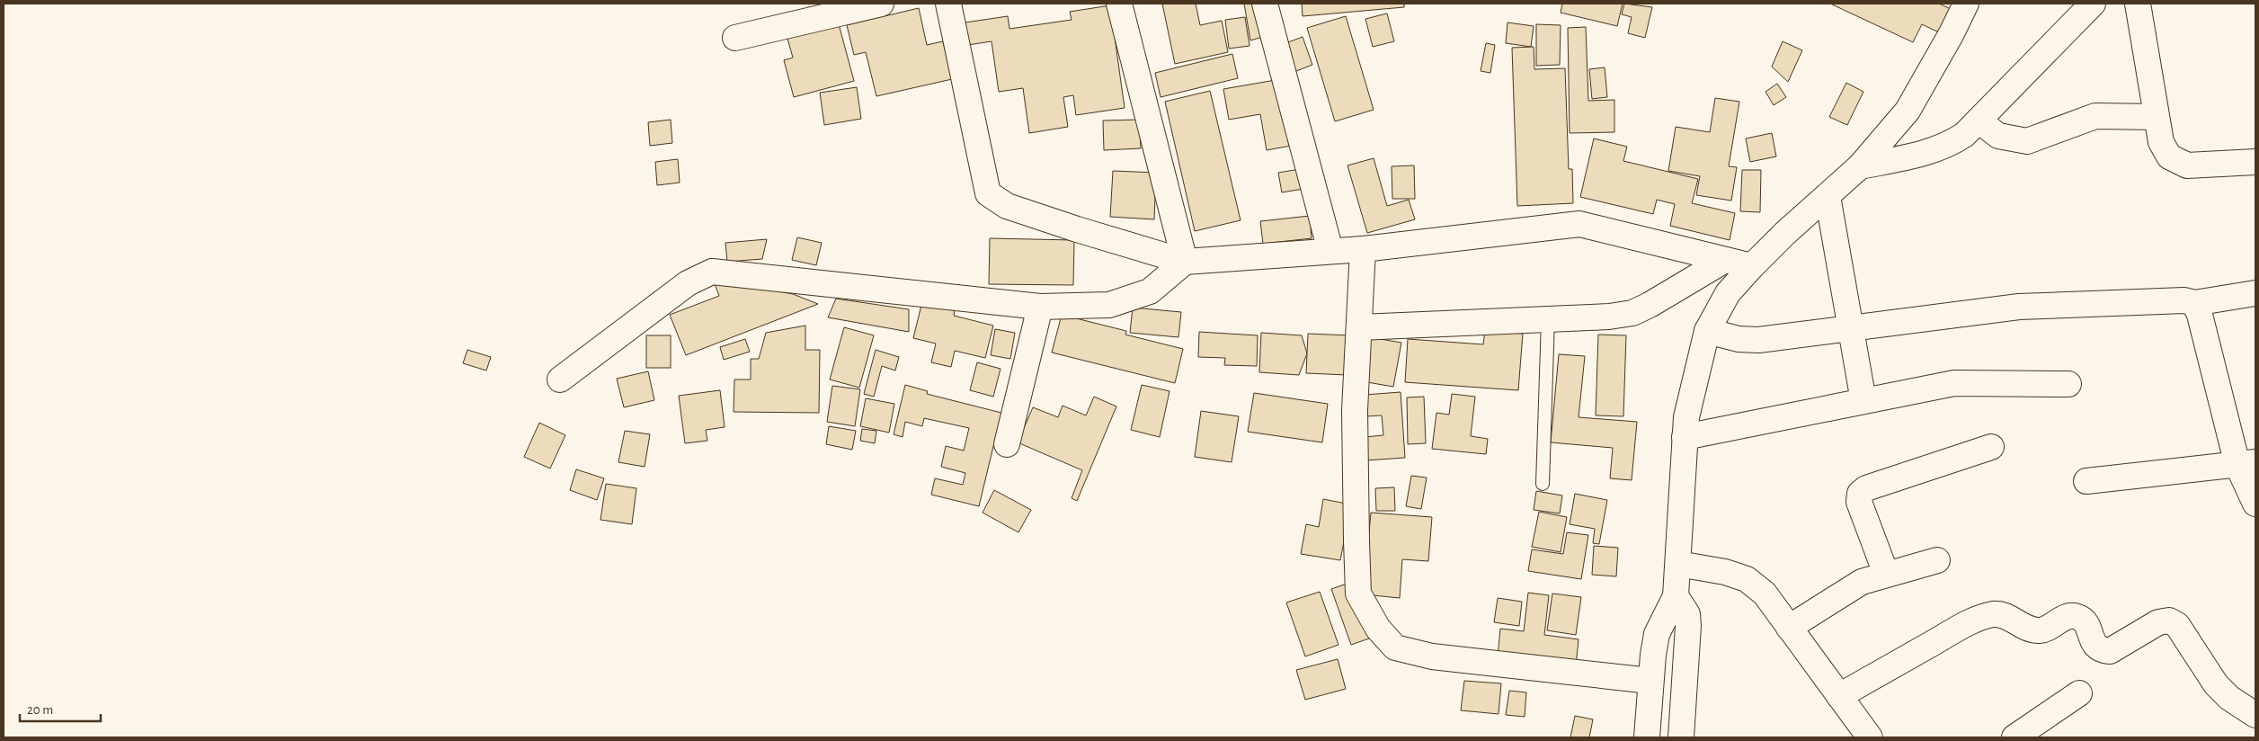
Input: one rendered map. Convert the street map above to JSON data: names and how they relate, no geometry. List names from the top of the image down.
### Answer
{
  "scale_bar": "20 m"
}
